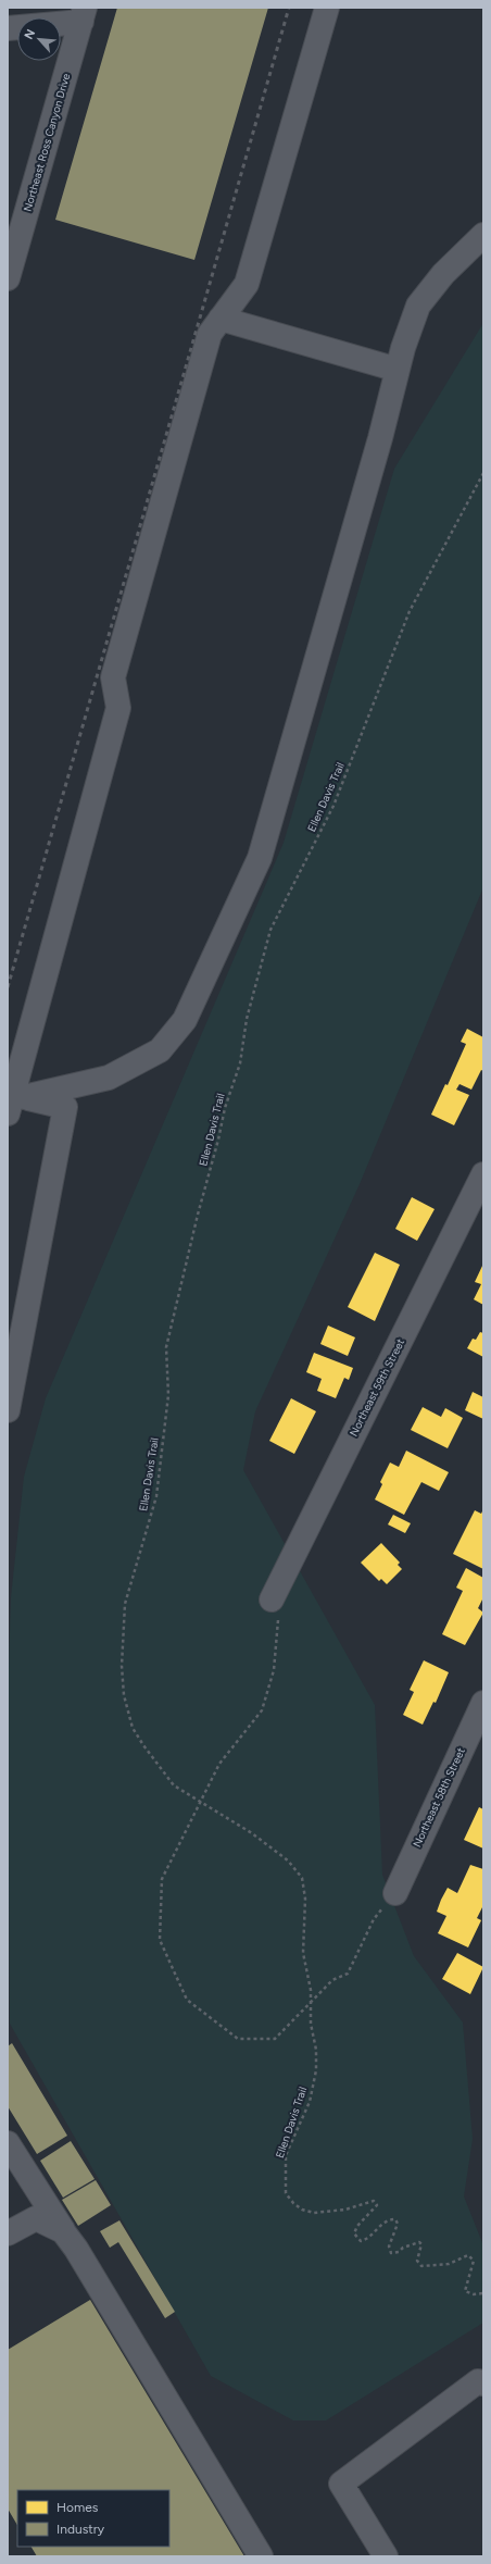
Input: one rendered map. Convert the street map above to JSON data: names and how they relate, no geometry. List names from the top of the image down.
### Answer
{
  "streets": {
    "street": ["Northeast Ross Canyon Drive", "Northeast 59th Street", "Northeast 58th Street"],
    "path": ["Ellen Davis Trail"]
  },
  "legend": ["Homes", "Industry"],
  "north": "top left"
}
